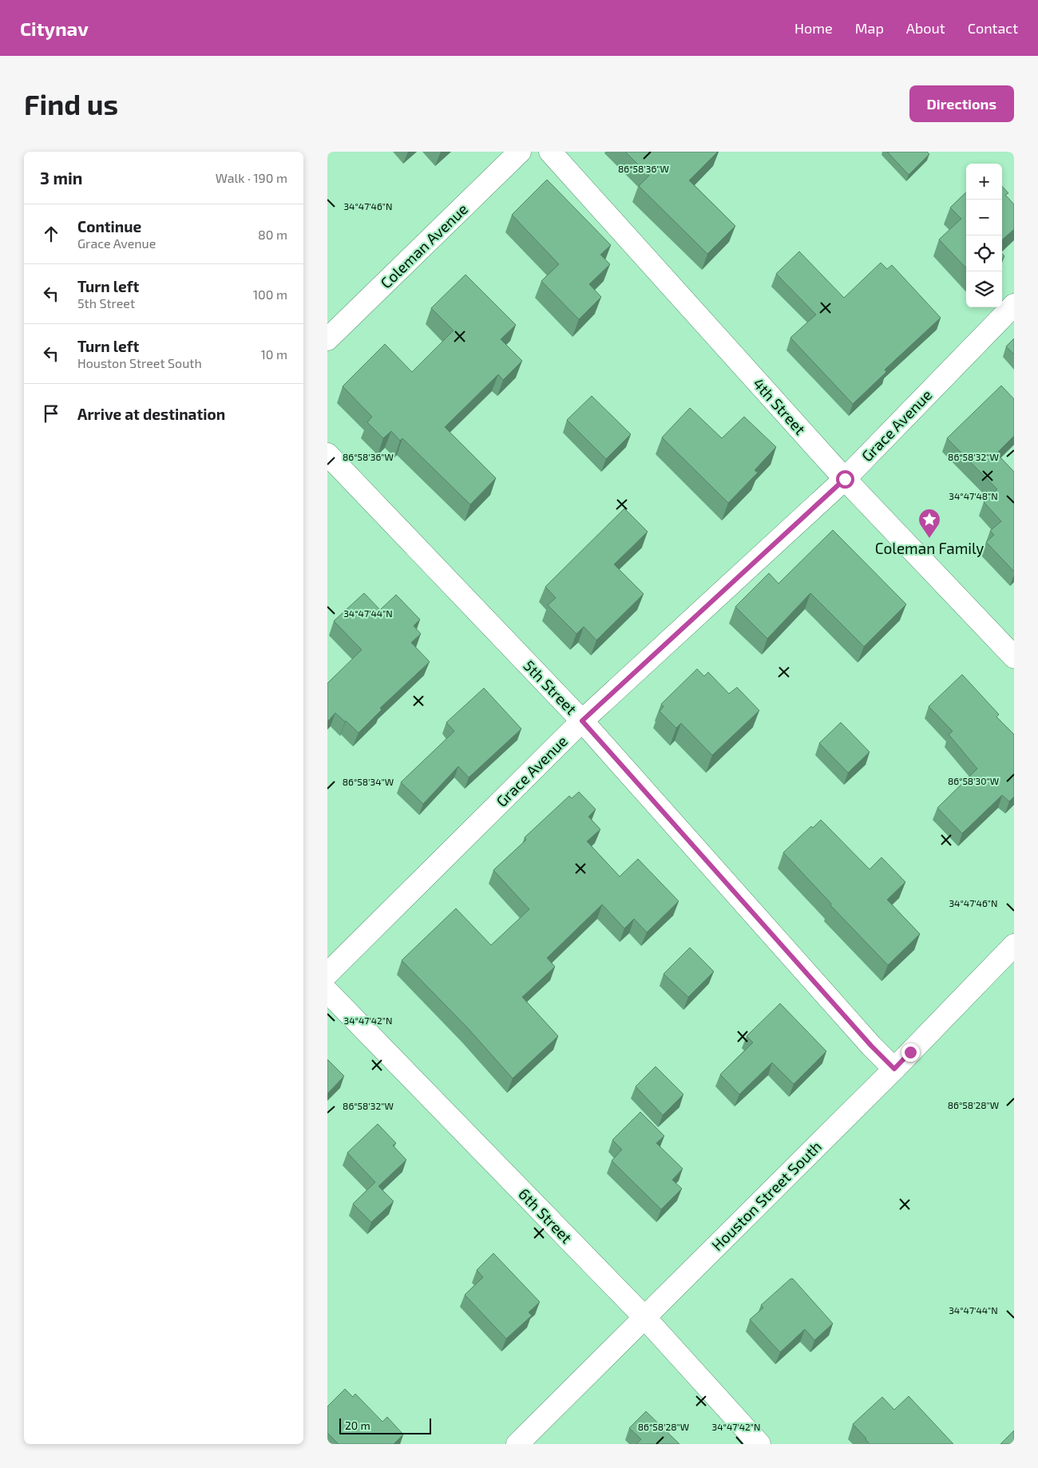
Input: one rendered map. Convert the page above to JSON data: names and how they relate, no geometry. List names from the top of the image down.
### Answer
{
  "streets": {
    "street": [
      "Coleman Avenue",
      "4th Street",
      "Grace Avenue",
      "5th Street",
      "Houston Street South",
      "6th Street"
    ]
  },
  "crossings": [
    ["4th Street", "Grace Avenue"],
    ["Grace Avenue", "5th Street"],
    ["5th Street", "Houston Street South"],
    ["Houston Street South", "6th Street"]
  ],
  "places": {
    "place": ["Coleman Family"]
  },
  "scale_bar": "20 m",
  "page": {
    "header": "Citynav",
    "nav": [
      "Home",
      "Map",
      "About",
      "Contact"
    ],
    "buttons": "Directions",
    "title": "Find us",
    "heading": ["3 min", "Walk · 190 m"],
    "map_buttons": ["+", "−"],
    "list": [
      ["Continue", "Grace Avenue", "80 m"],
      ["Turn left", "5th Street", "100 m"],
      ["Turn left", "Houston Street South", "10 m"],
      "Arrive at destination"
    ],
    "scale": "20 m"
  },
  "coordinates": [
    "86°58'36\"W",
    "34°47'46\"N",
    "86°58'32\"W",
    "34°47'48\"N",
    "34°47'44\"N",
    "86°58'30\"W",
    "86°58'34\"W",
    "34°47'42\"N",
    "86°58'28\"W"
  ]
}
